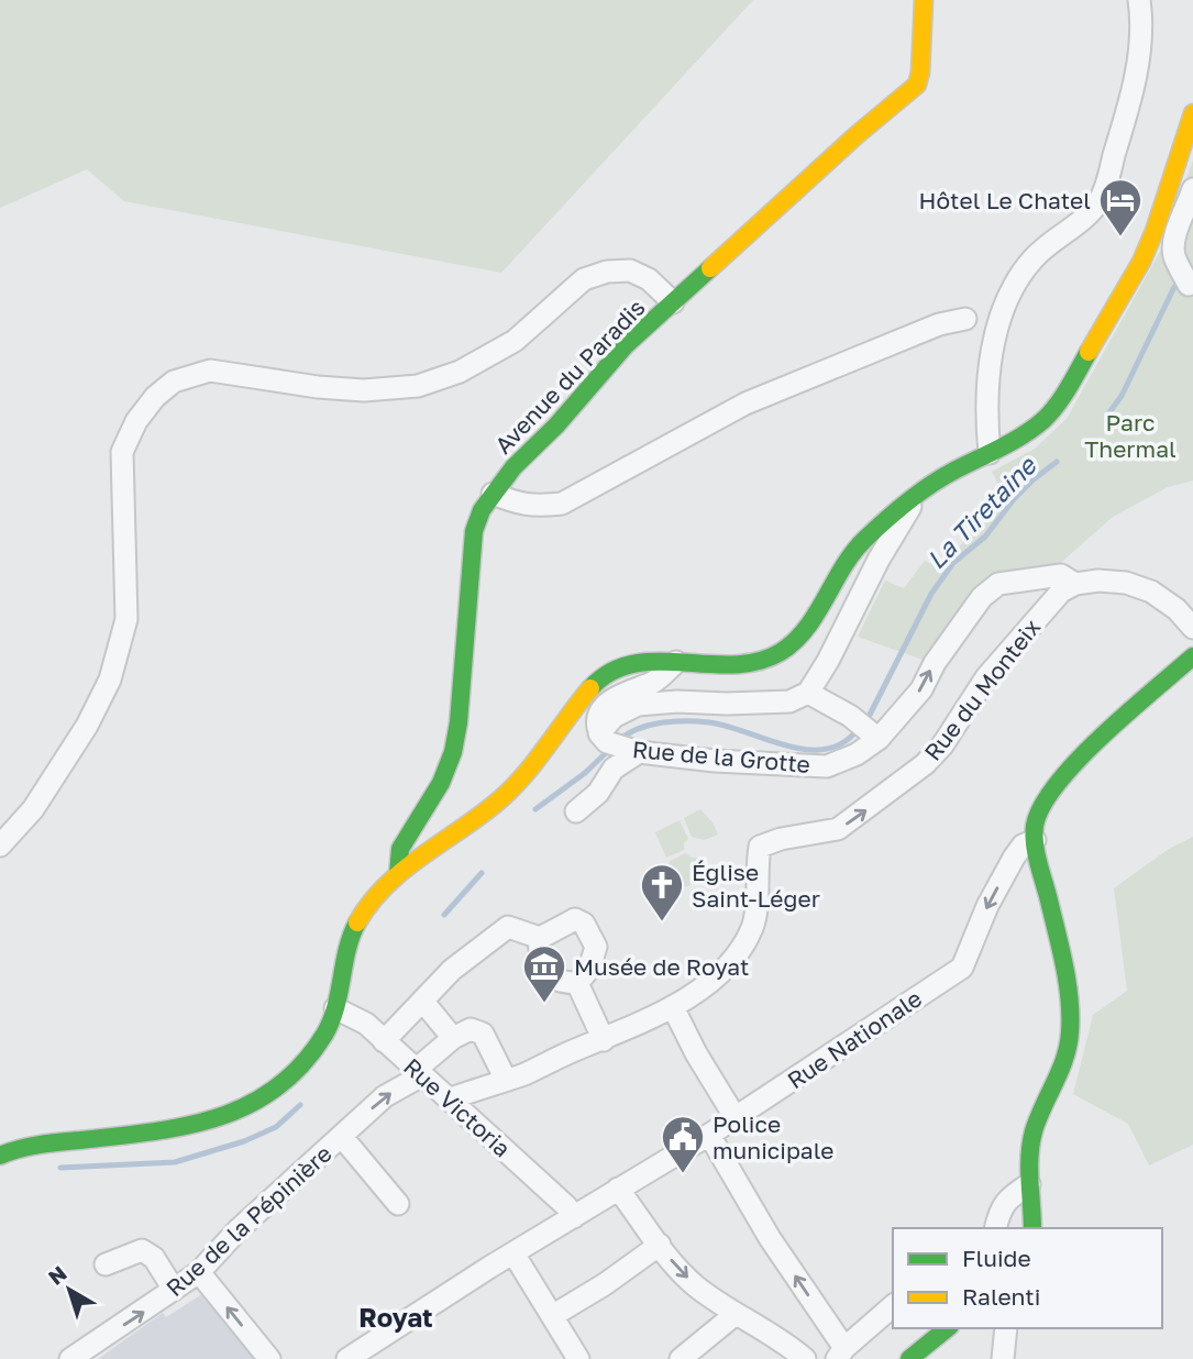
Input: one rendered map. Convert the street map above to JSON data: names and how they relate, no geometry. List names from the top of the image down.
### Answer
{
  "streets": {
    "main road": ["Avenue du Paradis"],
    "street": [
      "Rue du Monteix",
      "Rue de la Grotte",
      "Rue Nationale",
      "Rue Victoria",
      "Rue de la Pépinière"
    ]
  },
  "crossings": [
    ["Rue du Monteix", "Rue de la Grotte"],
    ["Rue Nationale", "Rue Victoria"],
    ["Rue Victoria", "Rue de la Pépinière"]
  ],
  "one_way": ["Rue Nationale", "Rue de la Pépinière"],
  "districts": ["Royat"],
  "water": ["La Tiretaine"],
  "parks": ["Parc Thermal"],
  "places": {
    "hotel": ["Hôtel Le Chatel"],
    "church": ["Église Saint-Léger"],
    "museum": ["Musée de Royat"],
    "public building": ["Police municipale"]
  },
  "legend": ["Fluide", "Ralenti"],
  "north": "top left"
}
